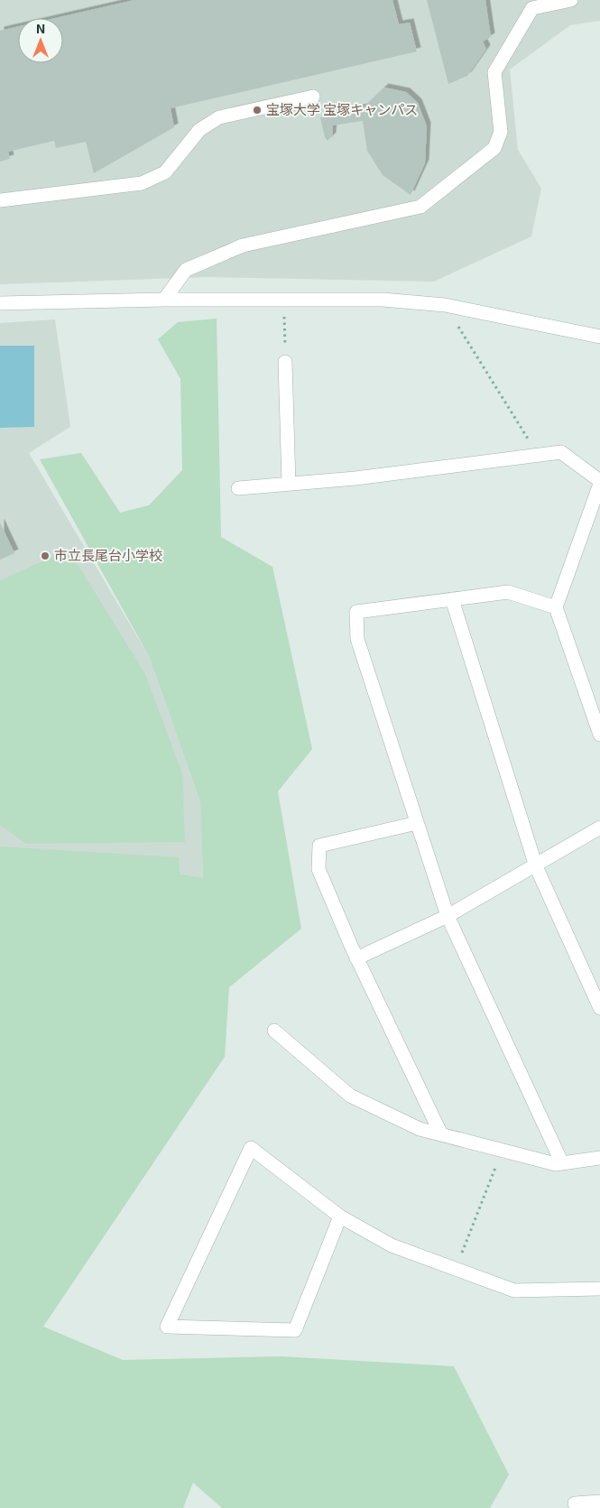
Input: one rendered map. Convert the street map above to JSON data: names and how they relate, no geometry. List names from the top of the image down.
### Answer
{
  "places": ["宝塚大学 宝塚キャンパス", "市立長尾台小学校"],
  "north": "top"
}
